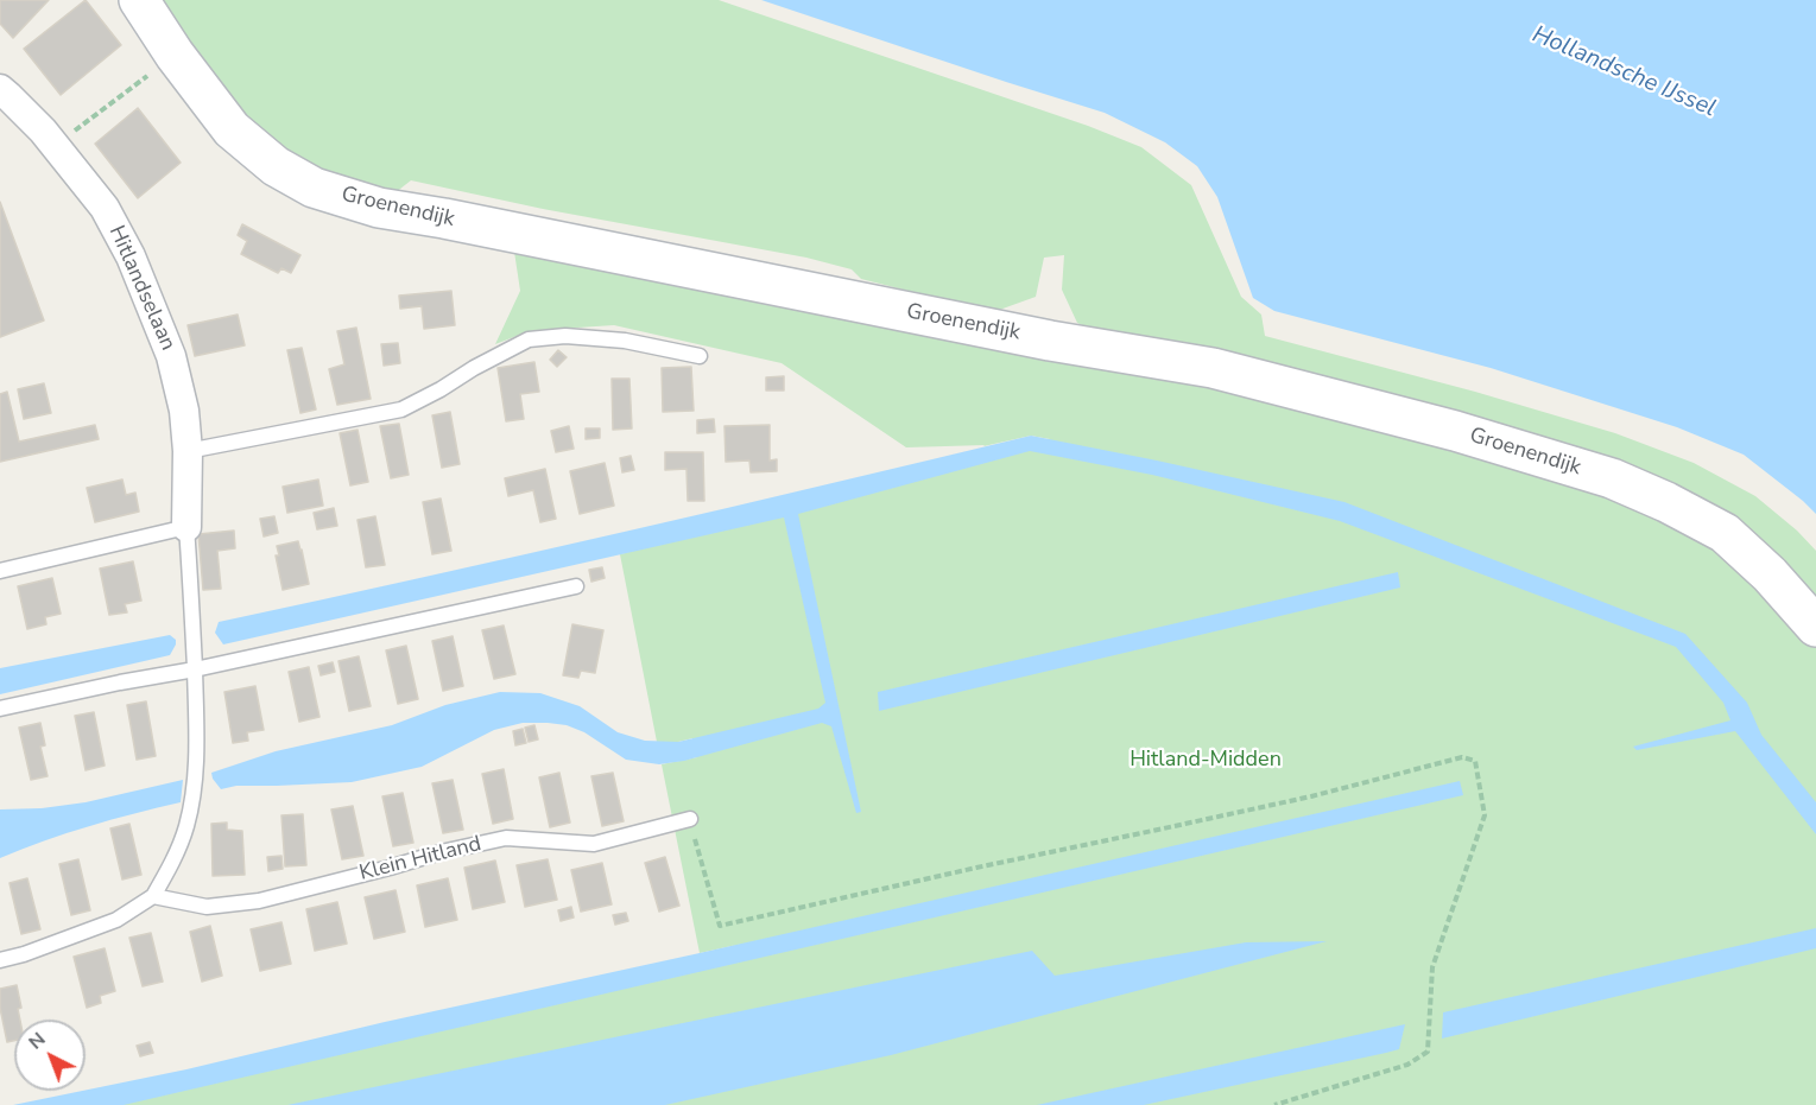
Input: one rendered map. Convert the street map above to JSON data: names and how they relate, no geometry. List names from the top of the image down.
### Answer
{
  "streets": {
    "street": ["Groenendijk", "Hitlandselaan"],
    "lane": ["Klein Hitland"]
  },
  "water": ["Hollandsche IJssel"],
  "parks": ["Hitland-Midden"],
  "north": "top left"
}
